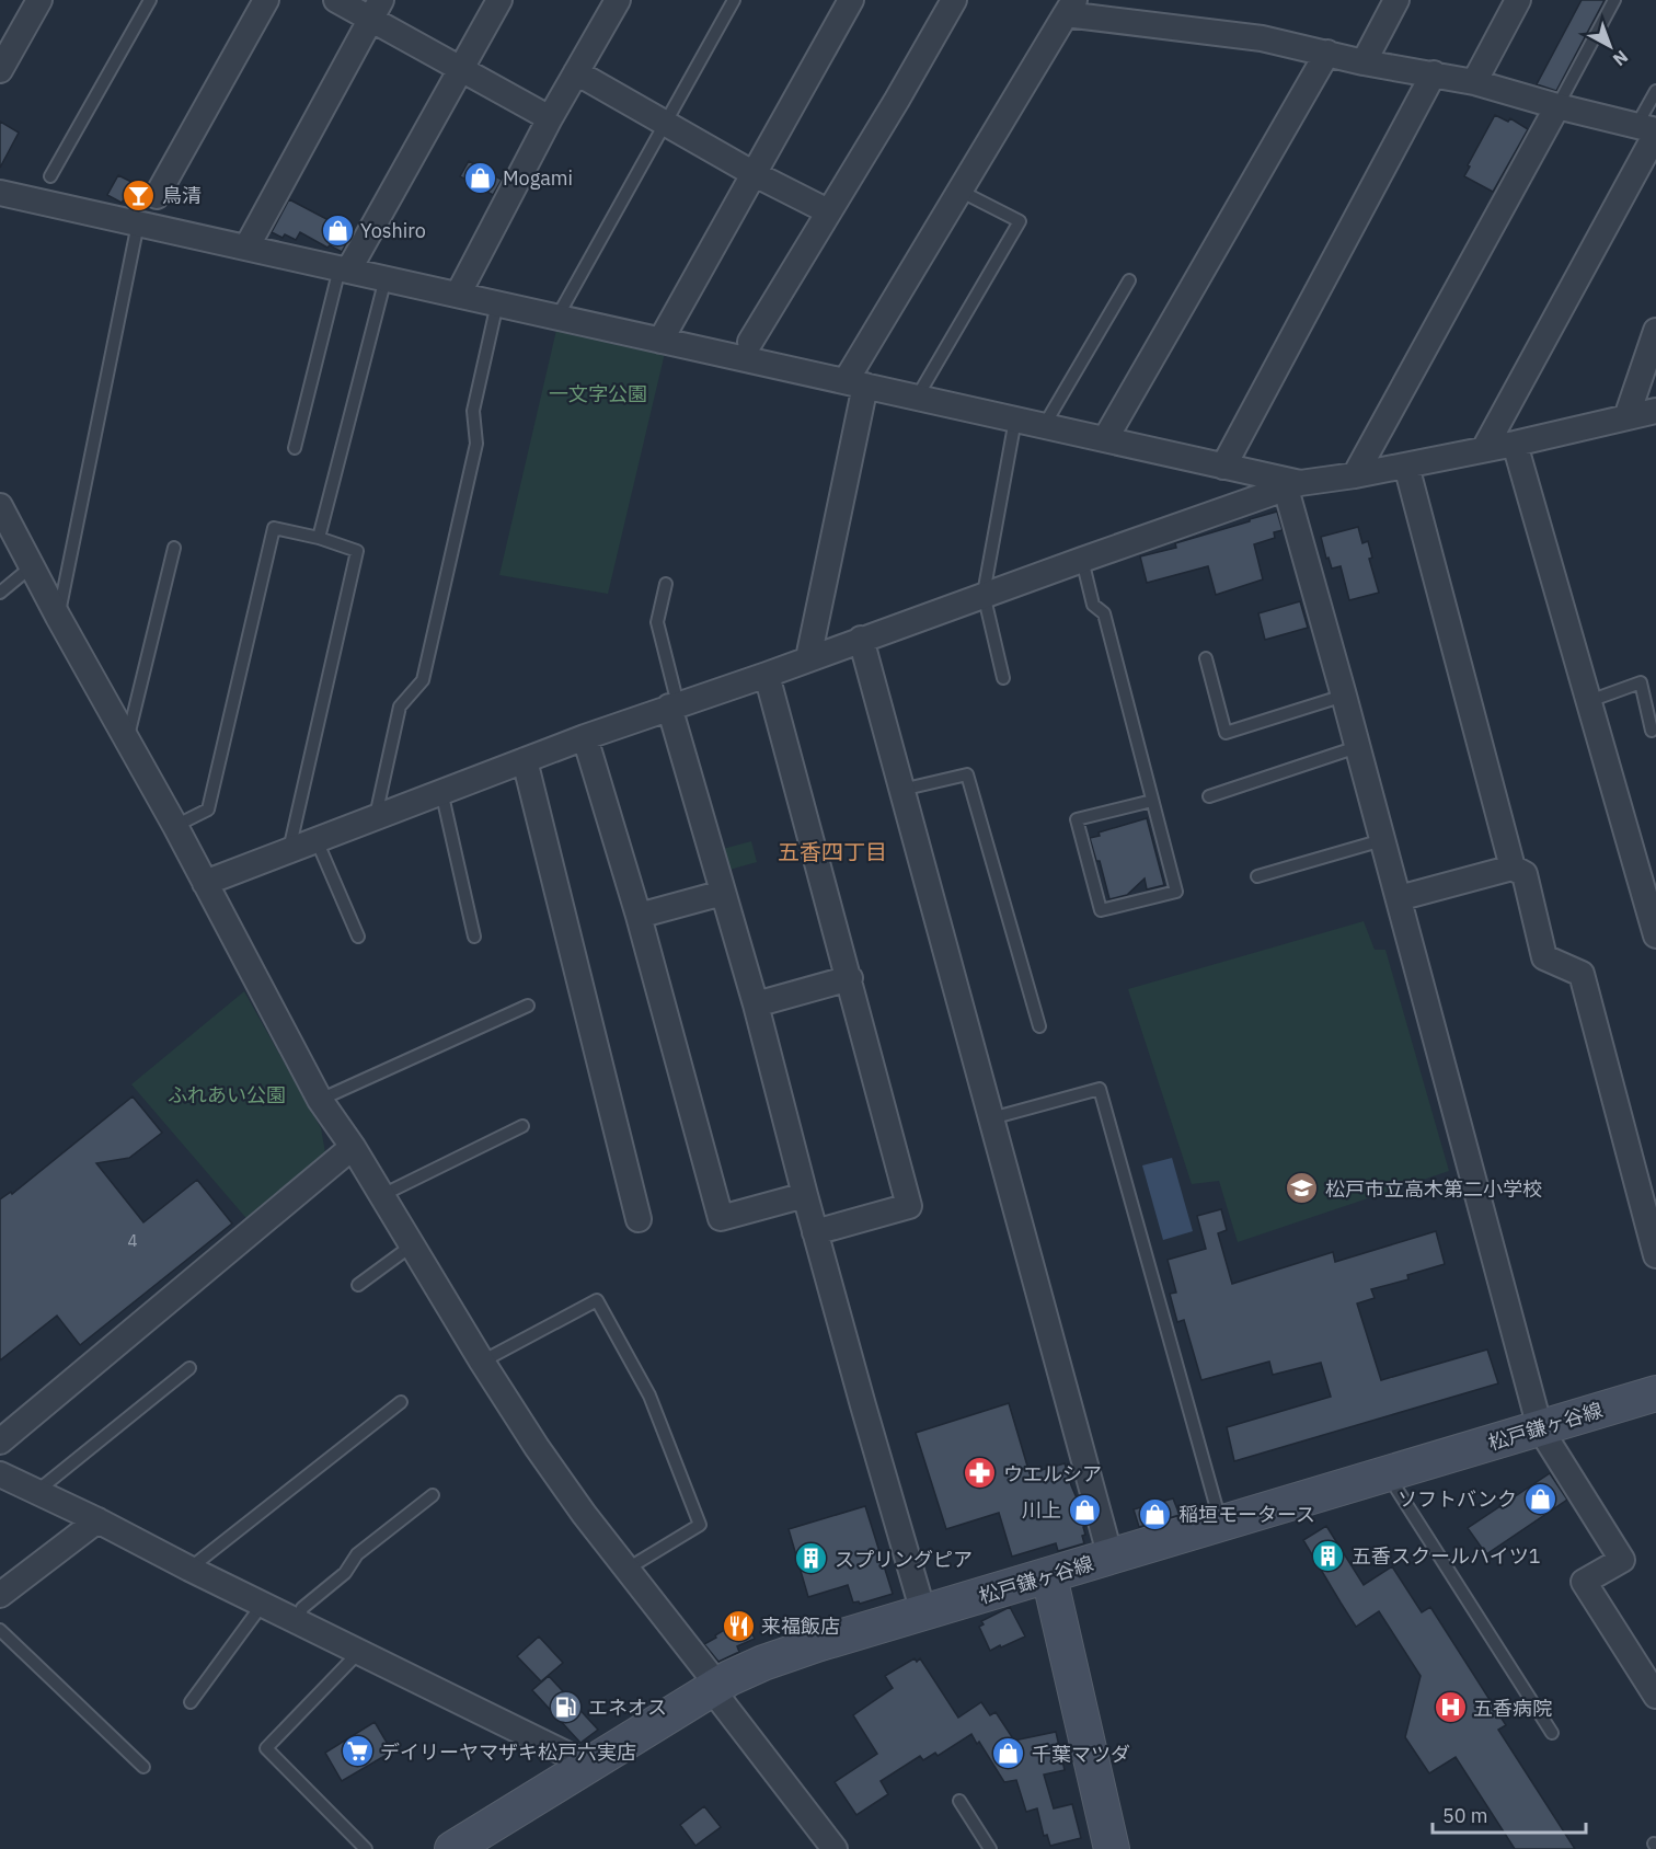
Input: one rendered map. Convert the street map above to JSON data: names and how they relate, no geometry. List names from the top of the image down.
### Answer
{
  "streets": {
    "main road": ["松戸鎌ヶ谷線"]
  },
  "districts": ["五香四丁目"],
  "parks": ["一文字公園", "ふれあい公園"],
  "places": {
    "shop": [
      "Mogami",
      "Yoshiro",
      "ソフトバンク",
      "川上",
      "稲垣モータース",
      "千葉マツダ"
    ],
    "bar": ["鳥清"],
    "school or university": ["松戸市立高木第二小学校"],
    "pharmacy": ["ウエルシア"],
    "building": ["五香スクールハイツ1", "スプリングピア"],
    "restaurant": ["来福飯店"],
    "fuel station": ["エネオス"],
    "hospital": ["五香病院"],
    "supermarket": ["デイリーヤマザキ松戸六実店"]
  },
  "house_numbers": ["4"],
  "scale_bar": "50 m",
  "north": "bottom right"
}
